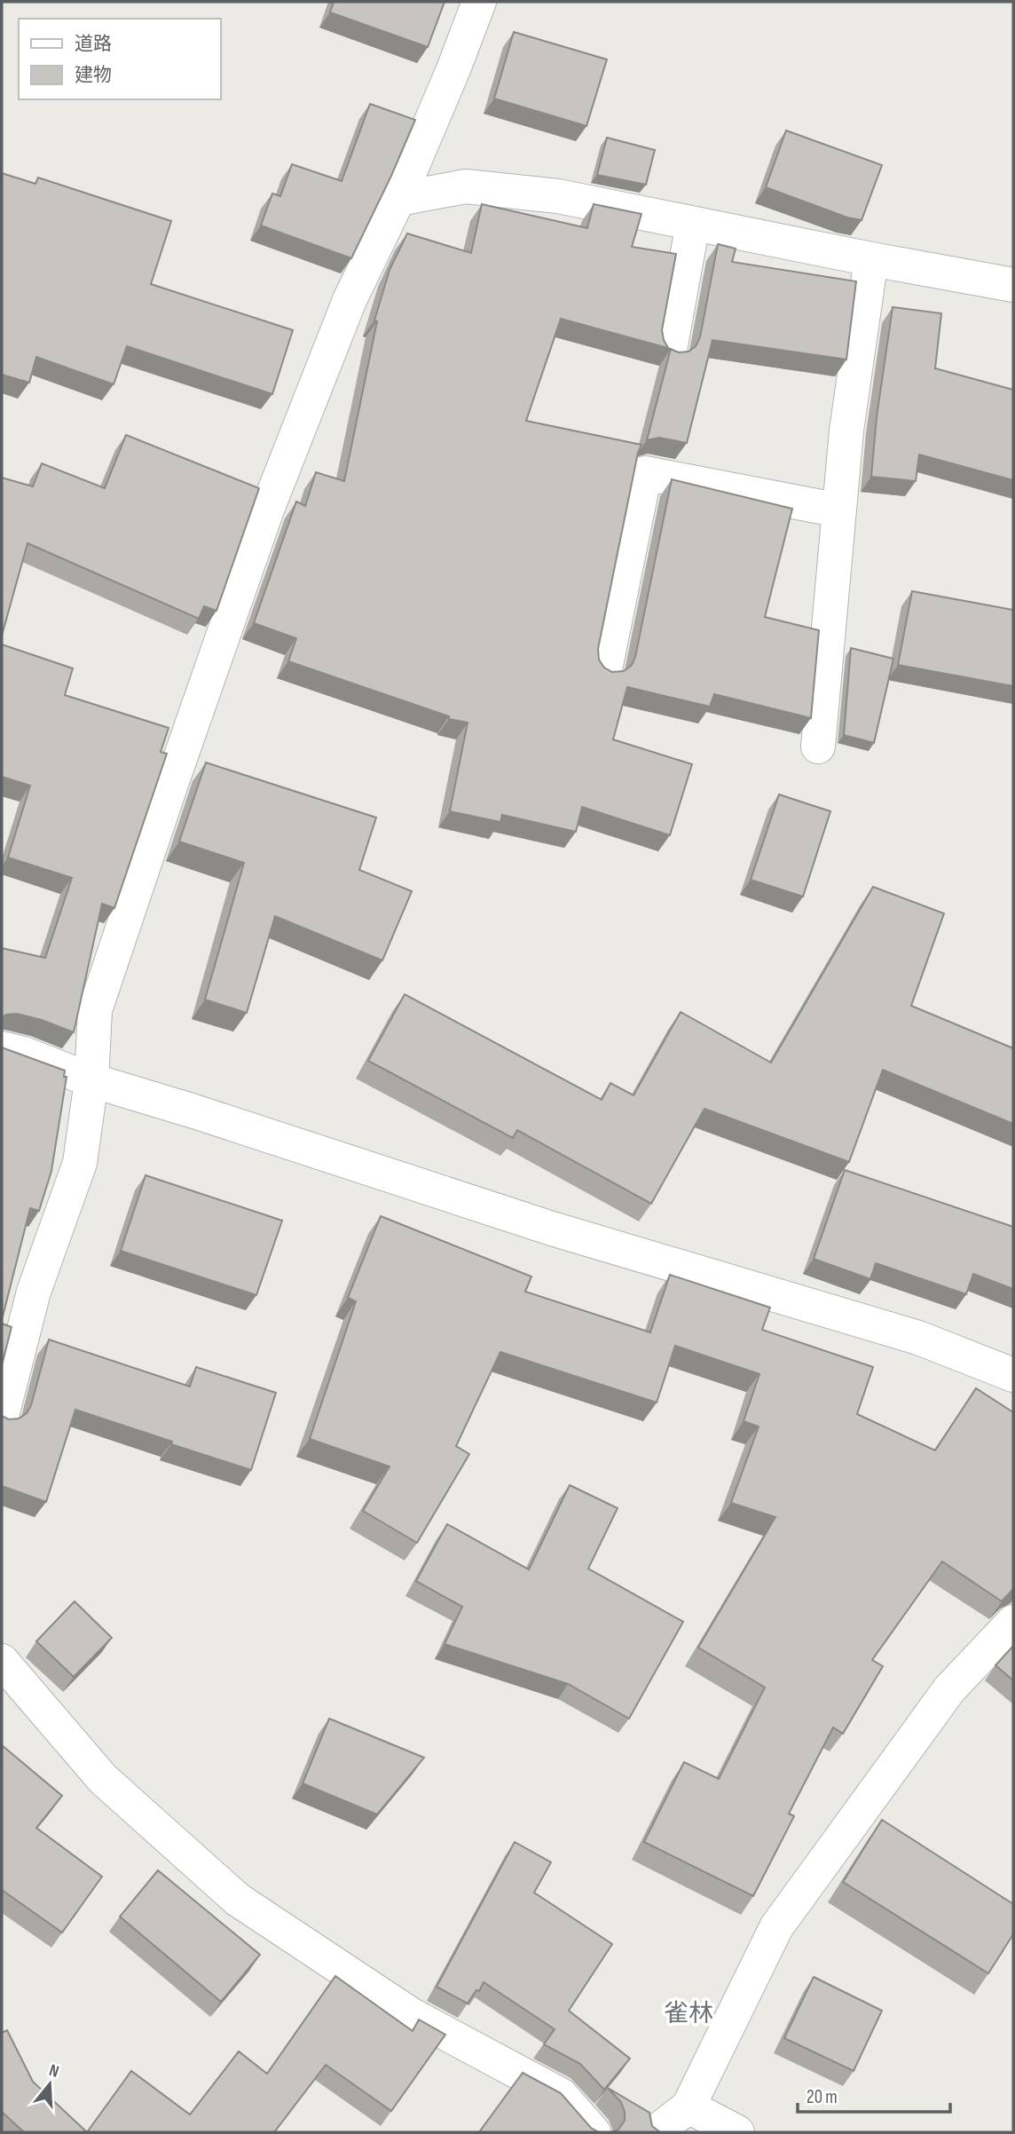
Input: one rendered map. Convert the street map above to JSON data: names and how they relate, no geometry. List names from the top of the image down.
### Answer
{
  "districts": ["雀林"],
  "legend": ["道路", "建物"],
  "scale_bar": "20 m",
  "north": "top"
}
